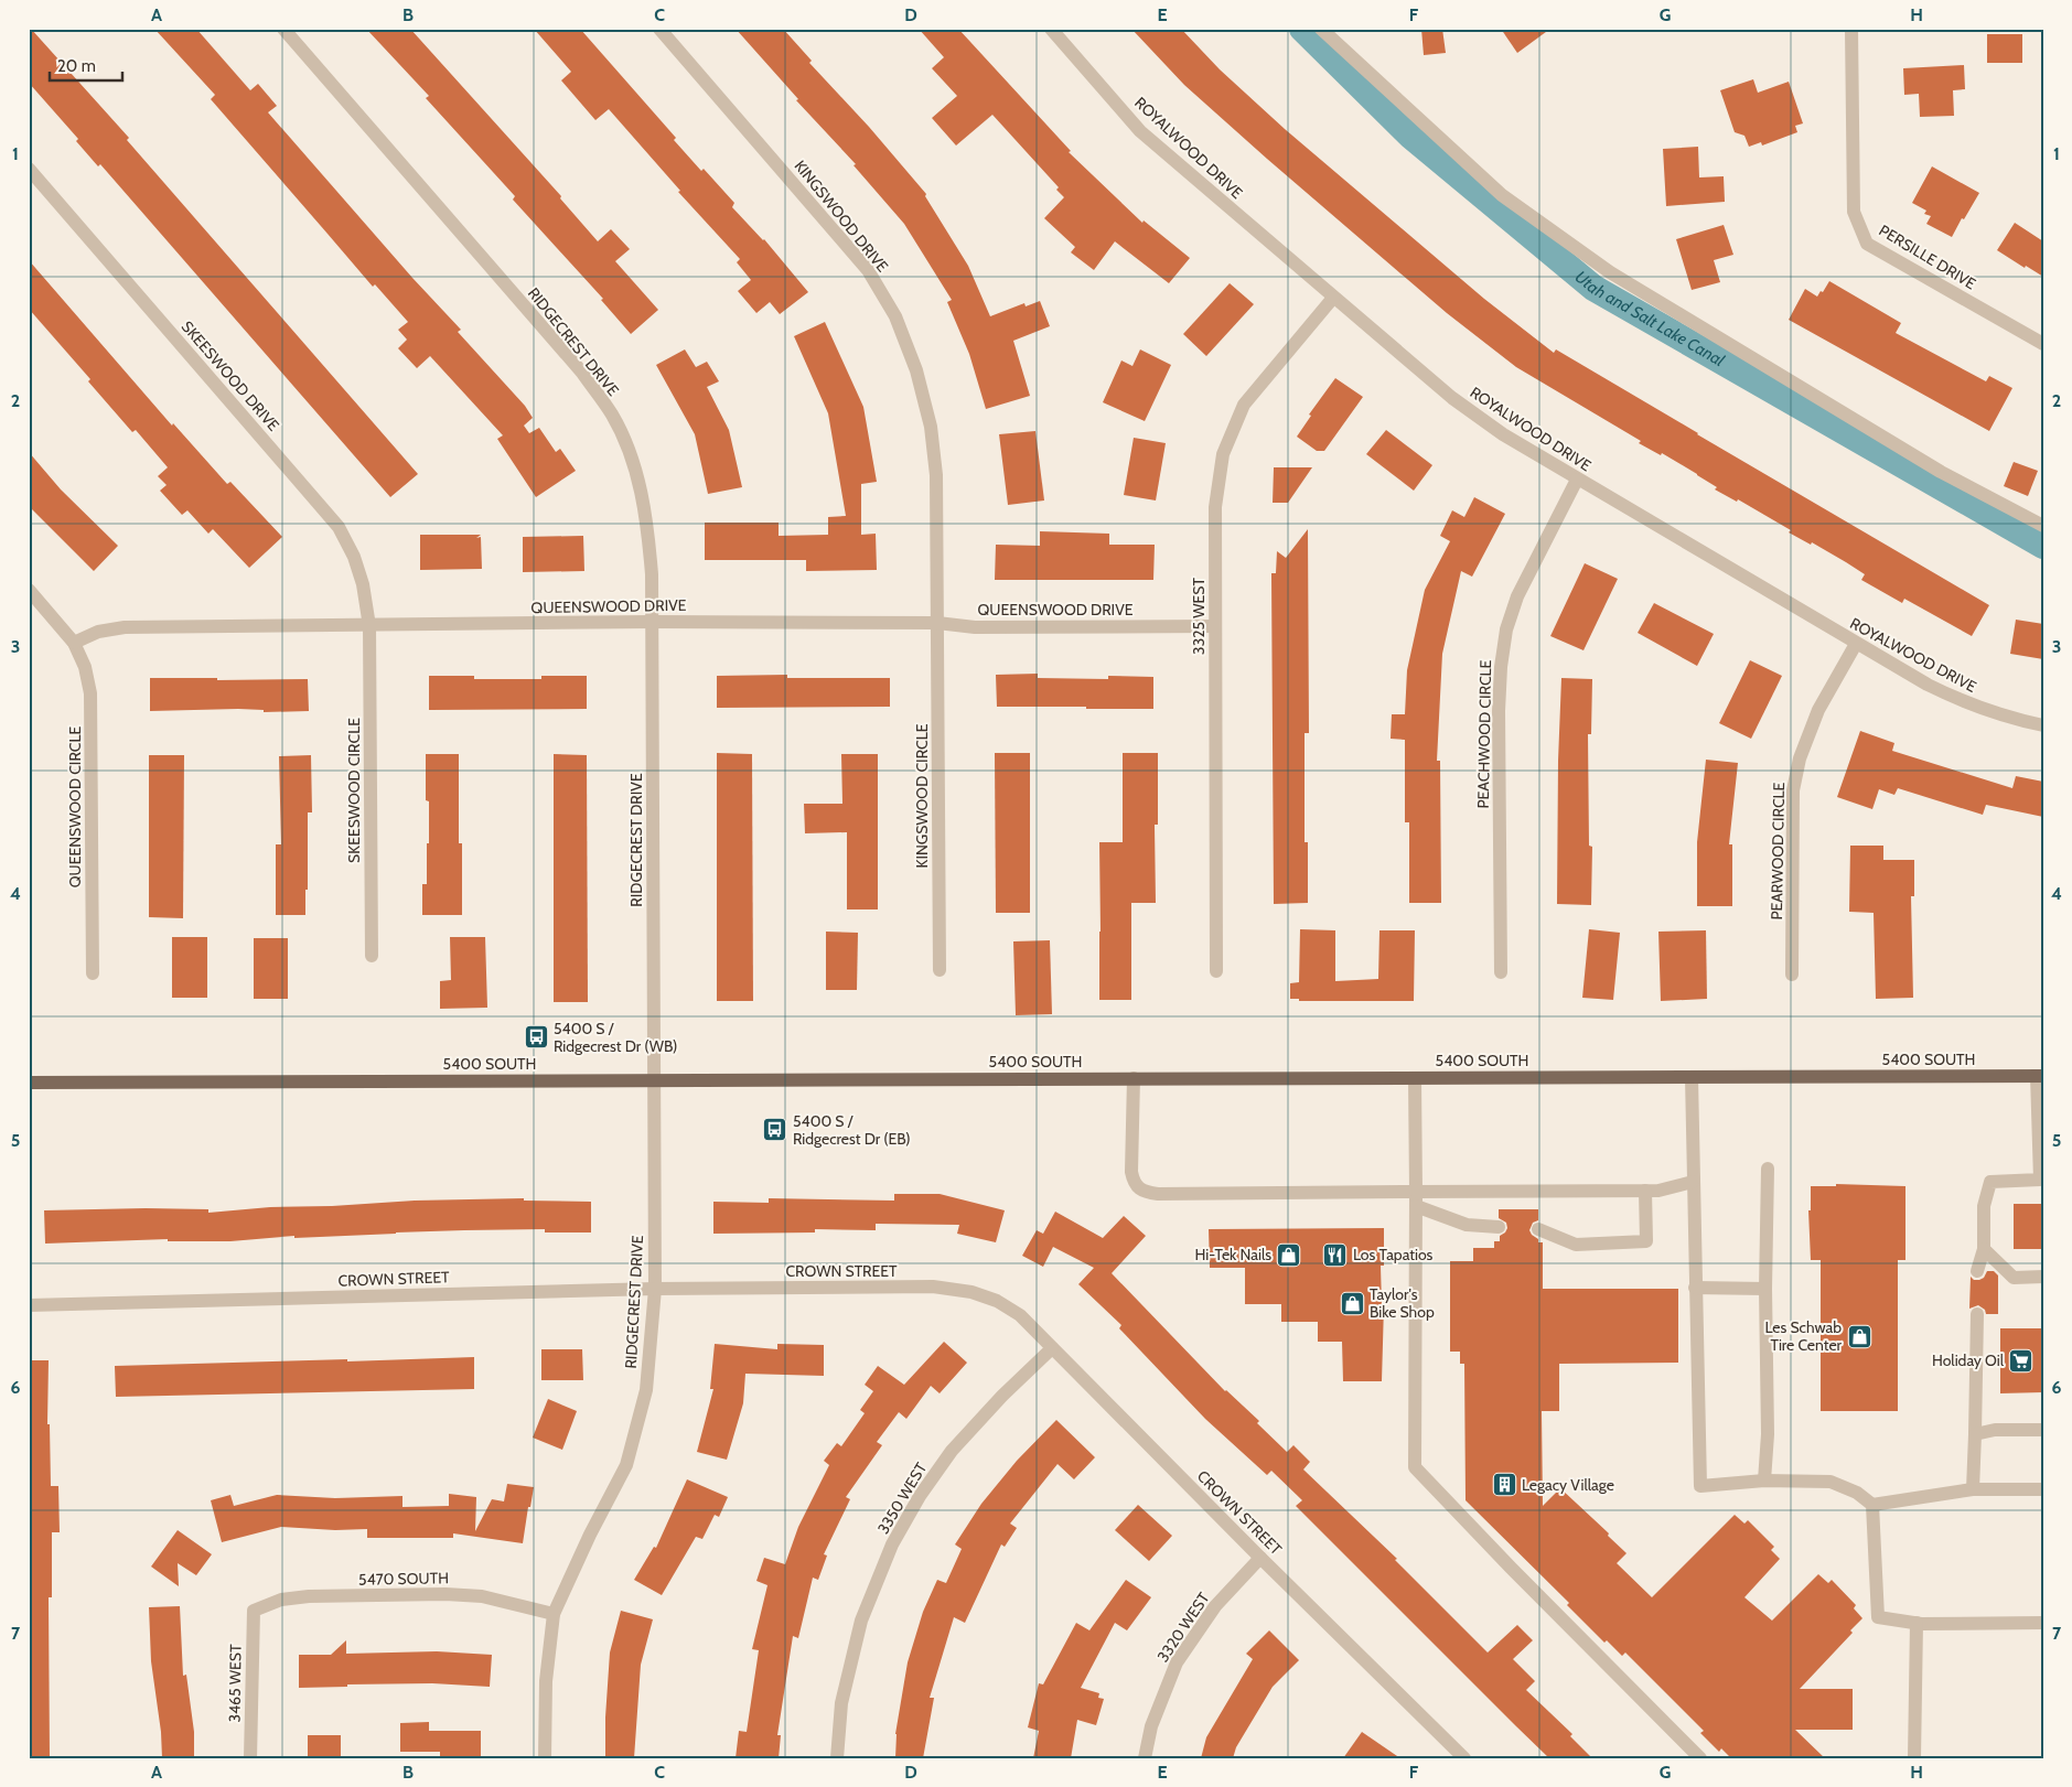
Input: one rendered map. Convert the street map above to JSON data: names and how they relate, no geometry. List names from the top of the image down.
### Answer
{
  "streets": {
    "main road": ["5400 SOUTH"],
    "street": [
      "ROYALWOOD DRIVE",
      "KINGSWOOD DRIVE",
      "PERSILLE DRIVE",
      "RIDGECREST DRIVE",
      "SKEESWOOD DRIVE",
      "QUEENSWOOD DRIVE",
      "3325 WEST",
      "PEACHWOOD CIRCLE",
      "SKEESWOOD CIRCLE",
      "KINGSWOOD CIRCLE",
      "QUEENSWOOD CIRCLE",
      "PEARWOOD CIRCLE",
      "CROWN STREET",
      "3350 WEST",
      "5470 SOUTH",
      "3320 WEST",
      "3465 WEST"
    ]
  },
  "crossings": [
    ["ROYALWOOD DRIVE", "3325 WEST"],
    ["ROYALWOOD DRIVE", "PEACHWOOD CIRCLE"],
    ["ROYALWOOD DRIVE", "PEARWOOD CIRCLE"],
    ["KINGSWOOD DRIVE", "QUEENSWOOD DRIVE"],
    ["KINGSWOOD DRIVE", "KINGSWOOD CIRCLE"],
    ["RIDGECREST DRIVE", "QUEENSWOOD DRIVE"],
    ["RIDGECREST DRIVE", "5400 SOUTH"],
    ["RIDGECREST DRIVE", "CROWN STREET"],
    ["RIDGECREST DRIVE", "5470 SOUTH"],
    ["SKEESWOOD DRIVE", "QUEENSWOOD DRIVE"],
    ["SKEESWOOD DRIVE", "SKEESWOOD CIRCLE"],
    ["QUEENSWOOD DRIVE", "3325 WEST"],
    ["QUEENSWOOD DRIVE", "SKEESWOOD CIRCLE"],
    ["QUEENSWOOD DRIVE", "KINGSWOOD CIRCLE"],
    ["QUEENSWOOD DRIVE", "QUEENSWOOD CIRCLE"],
    ["CROWN STREET", "3350 WEST"],
    ["CROWN STREET", "3320 WEST"],
    ["5470 SOUTH", "3465 WEST"]
  ],
  "water": ["Utah and Salt Lake Canal"],
  "places": {
    "bus stop": ["5400 S / Ridgecrest Dr (WB)", "5400 S / Ridgecrest Dr (EB)"],
    "shop": ["Hi-Tek Nails", "Taylor's Bike Shop", "Les Schwab Tire Center"],
    "restaurant": ["Los Tapatios"],
    "supermarket": ["Holiday Oil"],
    "building": ["Legacy Village"]
  },
  "scale_bar": "20 m",
  "grid": {
    "columns": [
      "A",
      "B",
      "C",
      "D",
      "E",
      "F",
      "G",
      "H"
    ],
    "rows": [
      "1",
      "2",
      "3",
      "4",
      "5",
      "6",
      "7"
    ]
  }
}
